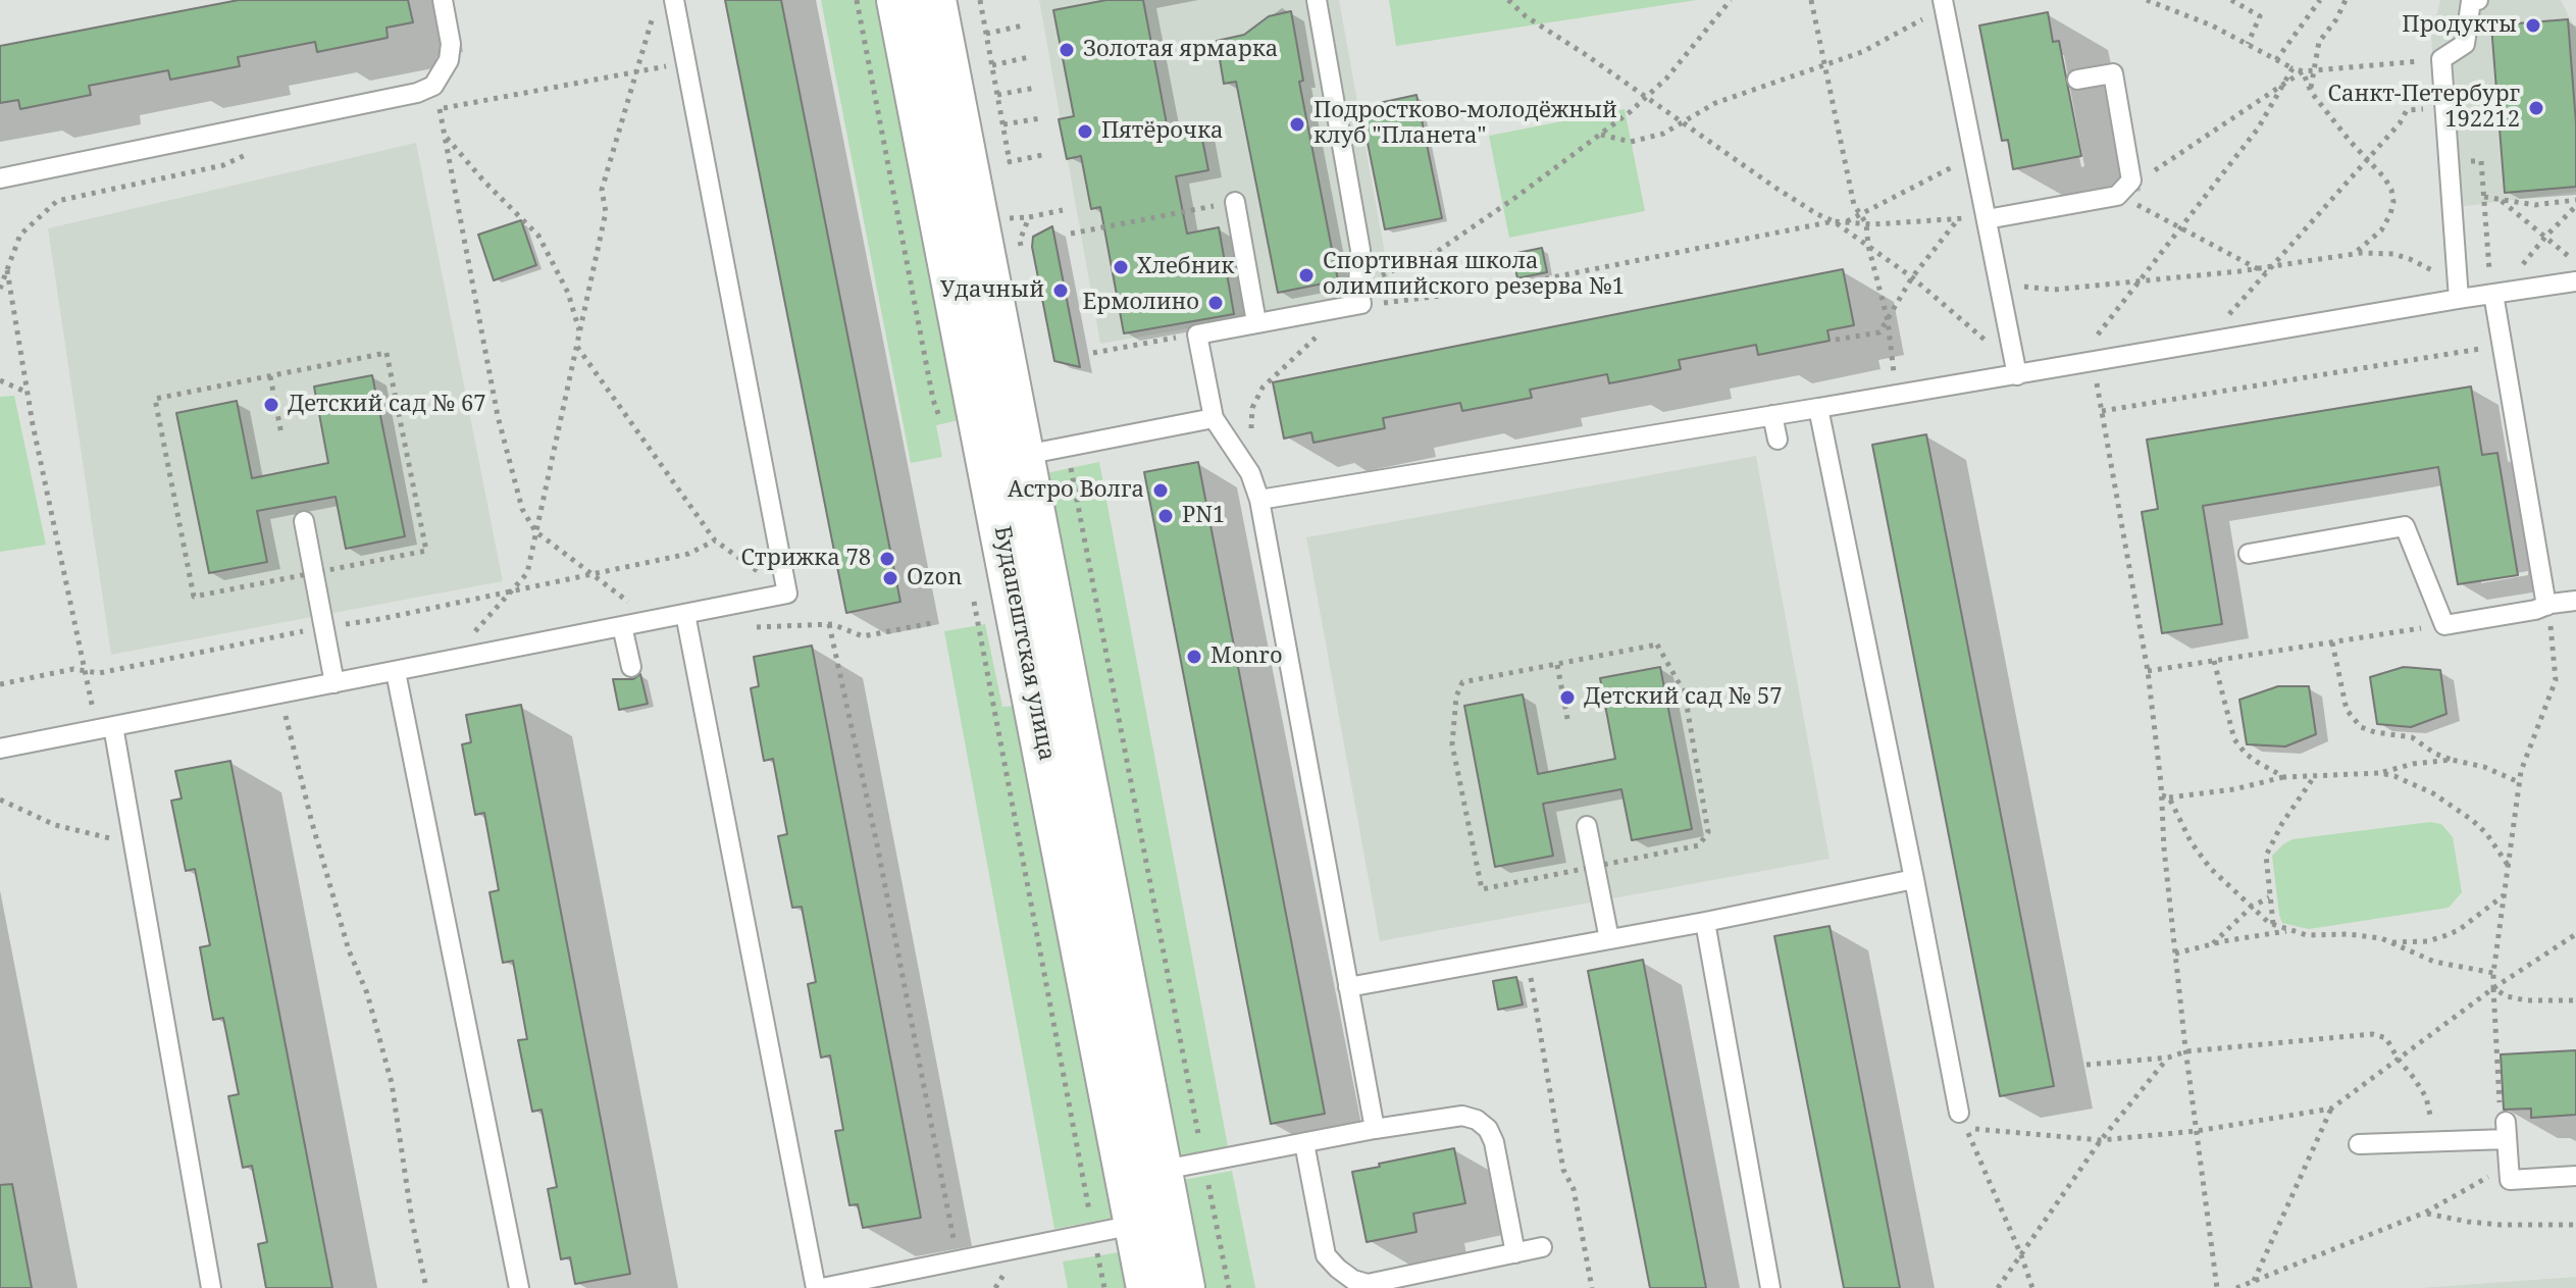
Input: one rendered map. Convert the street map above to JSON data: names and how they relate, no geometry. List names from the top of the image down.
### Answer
{
  "streets": {
    "street": ["Будапештская улица"]
  },
  "places": [
    "Продукты",
    "Золотая ярмарка",
    "Санкт-Петербург 192212",
    "Подростково-молодёжный клуб \"Планета\"",
    "Пятёрочка",
    "Хлебник",
    "Спортивная школа олимпийского резерва №1",
    "Удачный",
    "Ермолино",
    "Детский сад № 67",
    "Астро Волга",
    "PN1",
    "Стрижка 78",
    "Ozon",
    "Monro",
    "Детский сад № 57"
  ]
}
